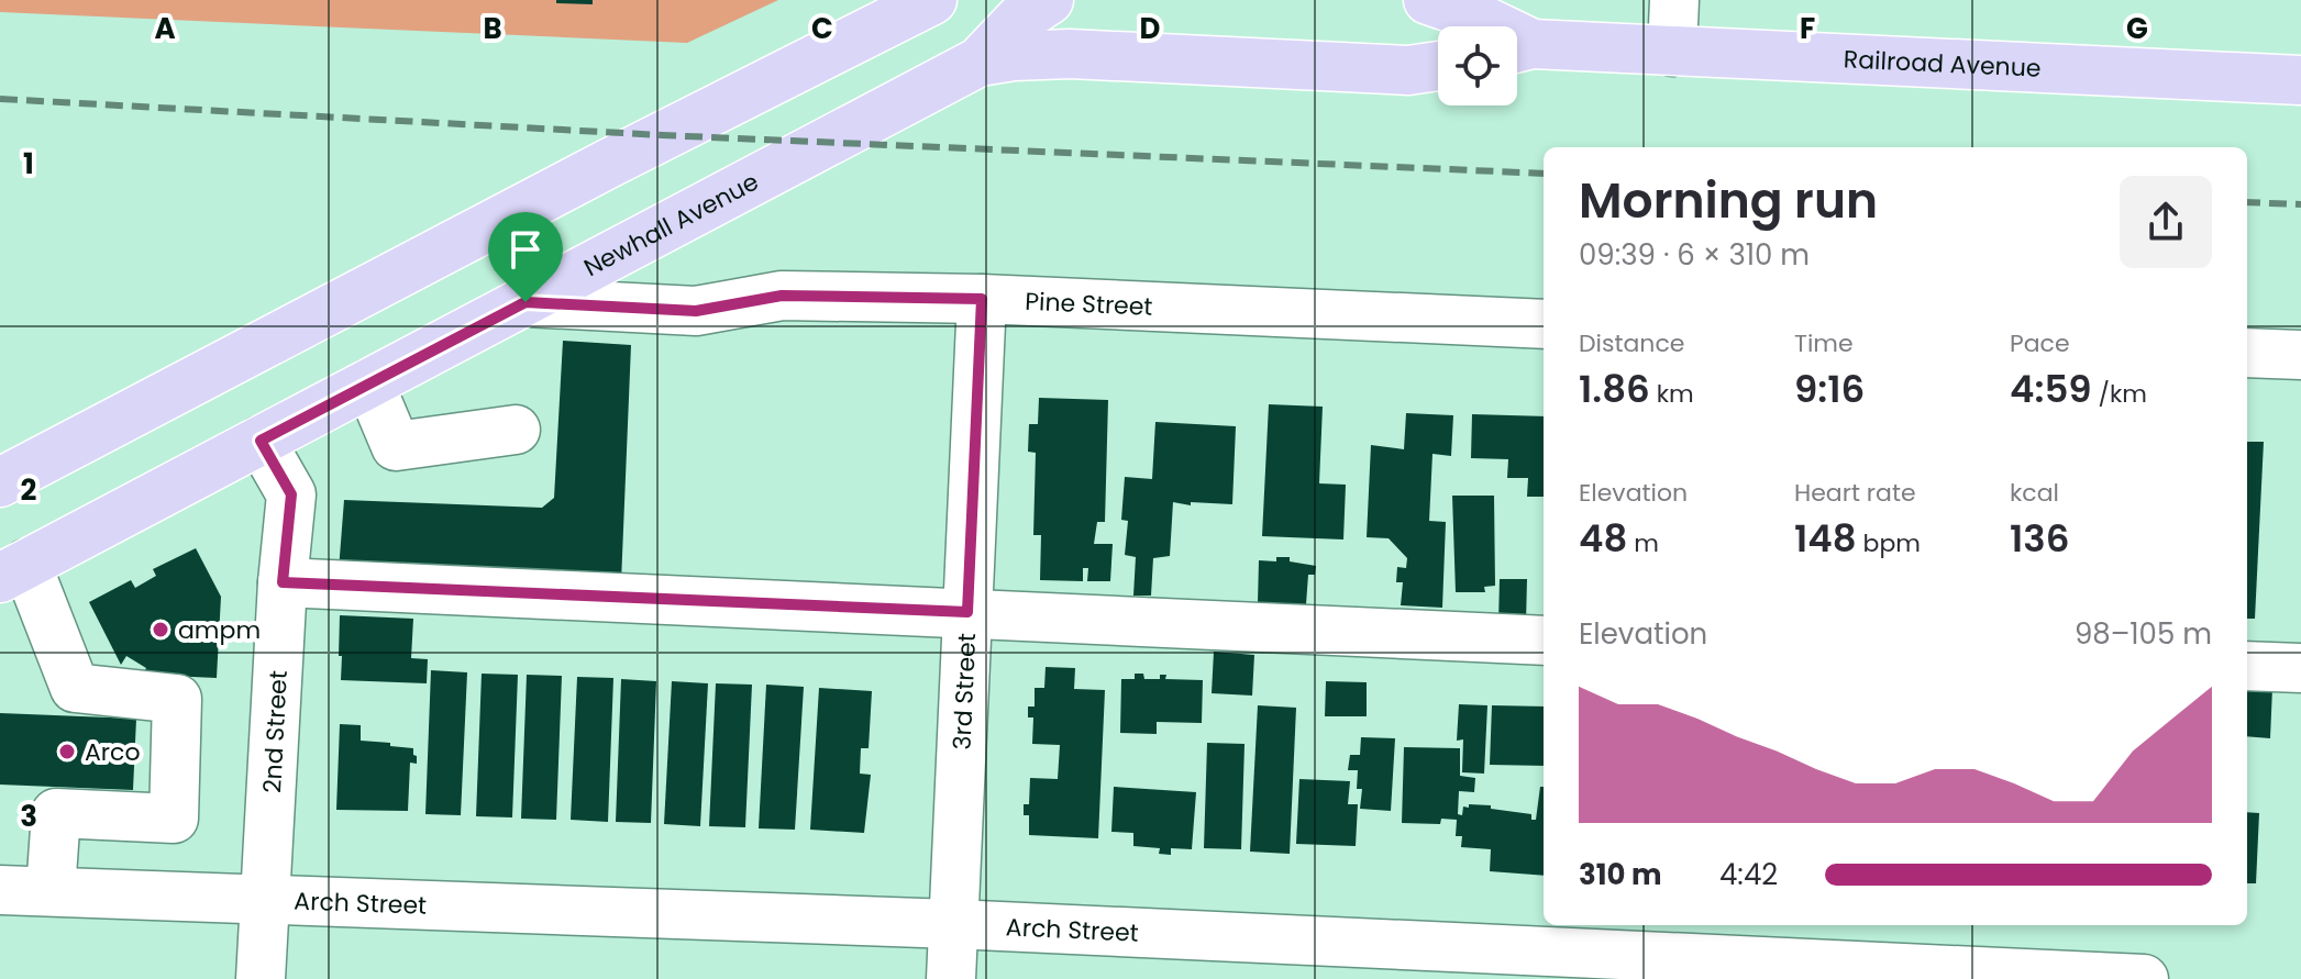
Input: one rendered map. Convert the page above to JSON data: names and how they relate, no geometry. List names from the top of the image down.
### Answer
{
  "streets": {
    "main road": ["Railroad Avenue", "Newhall Avenue"],
    "street": [
      "Pine Street",
      "3rd Street",
      "2nd Street",
      "Arch Street"
    ]
  },
  "crossings": [
    ["Newhall Avenue", "Pine Street"],
    ["Newhall Avenue", "2nd Street"],
    ["Pine Street", "3rd Street"],
    ["3rd Street", "Arch Street"],
    ["2nd Street", "Arch Street"]
  ],
  "places": ["ampm", "Arco"],
  "page": {
    "heading": ["Morning run", "09:39 · 6 × 310 m"],
    "stats": [
      ["Distance", "1.86 km"],
      ["Time", "9:16"],
      ["Pace", "4:59 /km"],
      ["Elevation", "48 m"],
      ["Heart rate", "148 bpm"],
      ["kcal", "136"]
    ],
    "chart": ["Elevation", "98–105 m"],
    "list": [
      {
        "name": "310 m",
        "note": "4:42"
      }
    ]
  },
  "grid": {
    "columns": [
      "A",
      "B",
      "C",
      "D",
      "F",
      "G"
    ],
    "rows": ["1", "2", "3"]
  }
}
